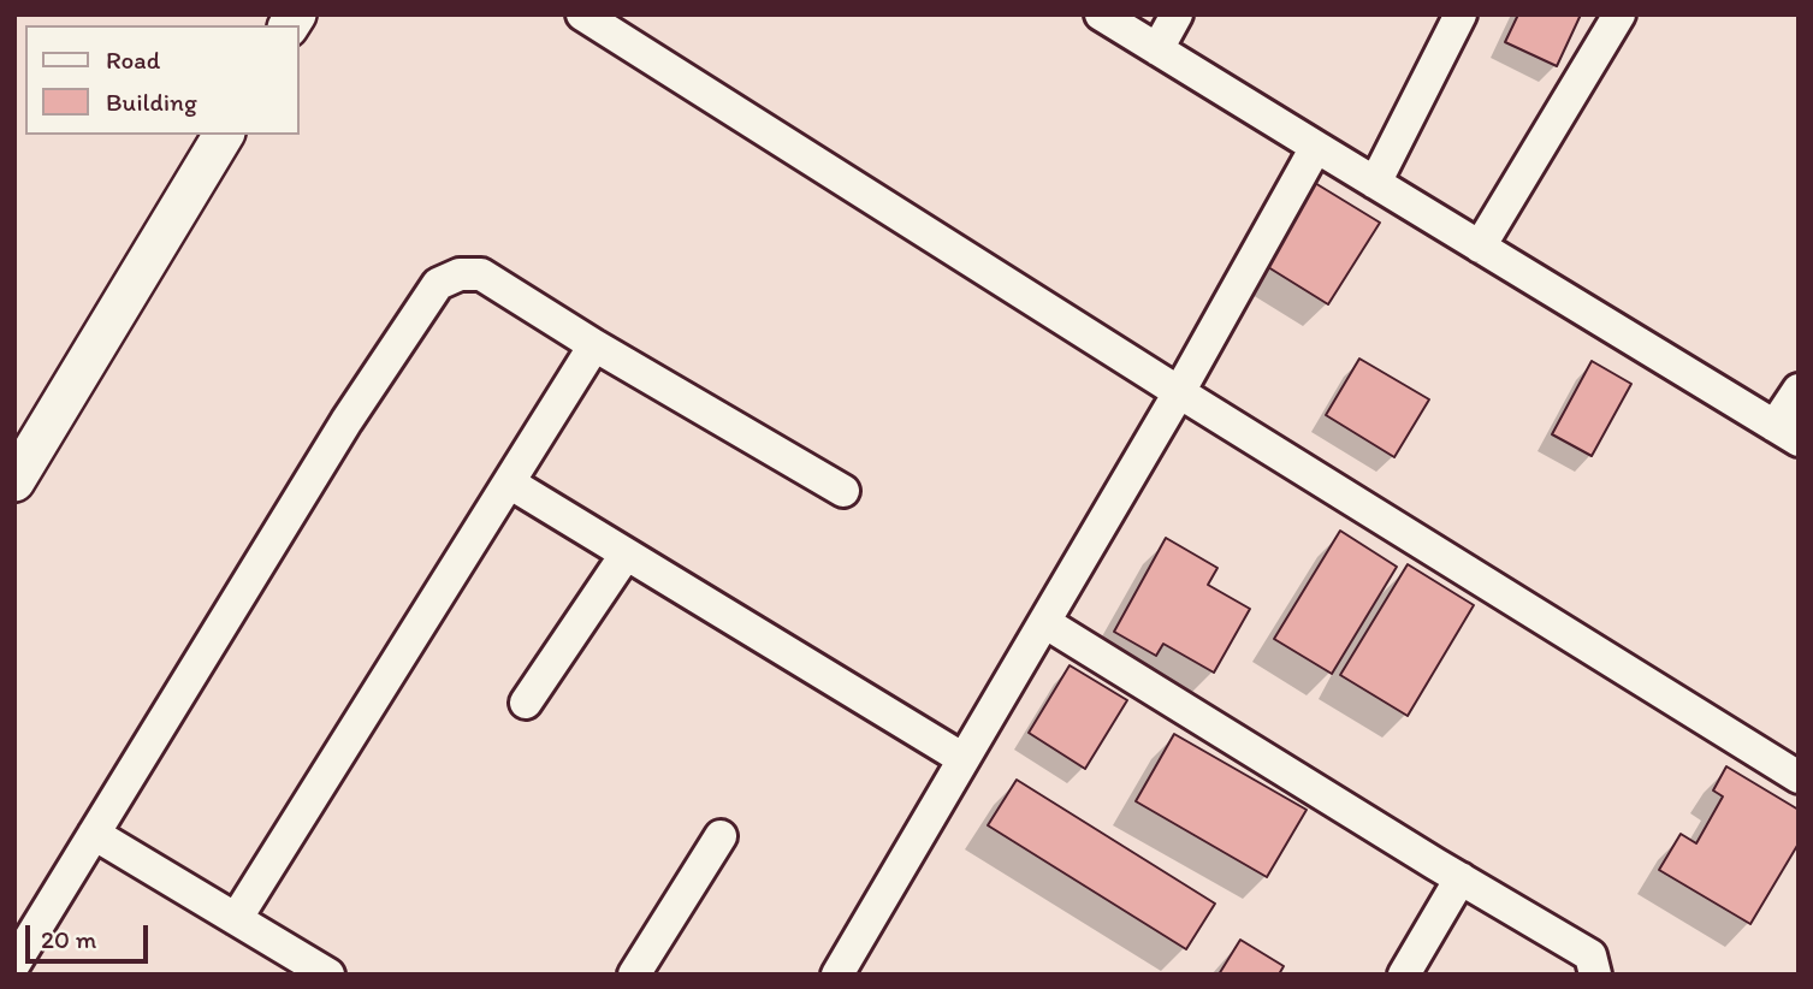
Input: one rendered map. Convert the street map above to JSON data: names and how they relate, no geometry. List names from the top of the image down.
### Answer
{
  "legend": ["Road", "Building"],
  "scale_bar": "20 m"
}
